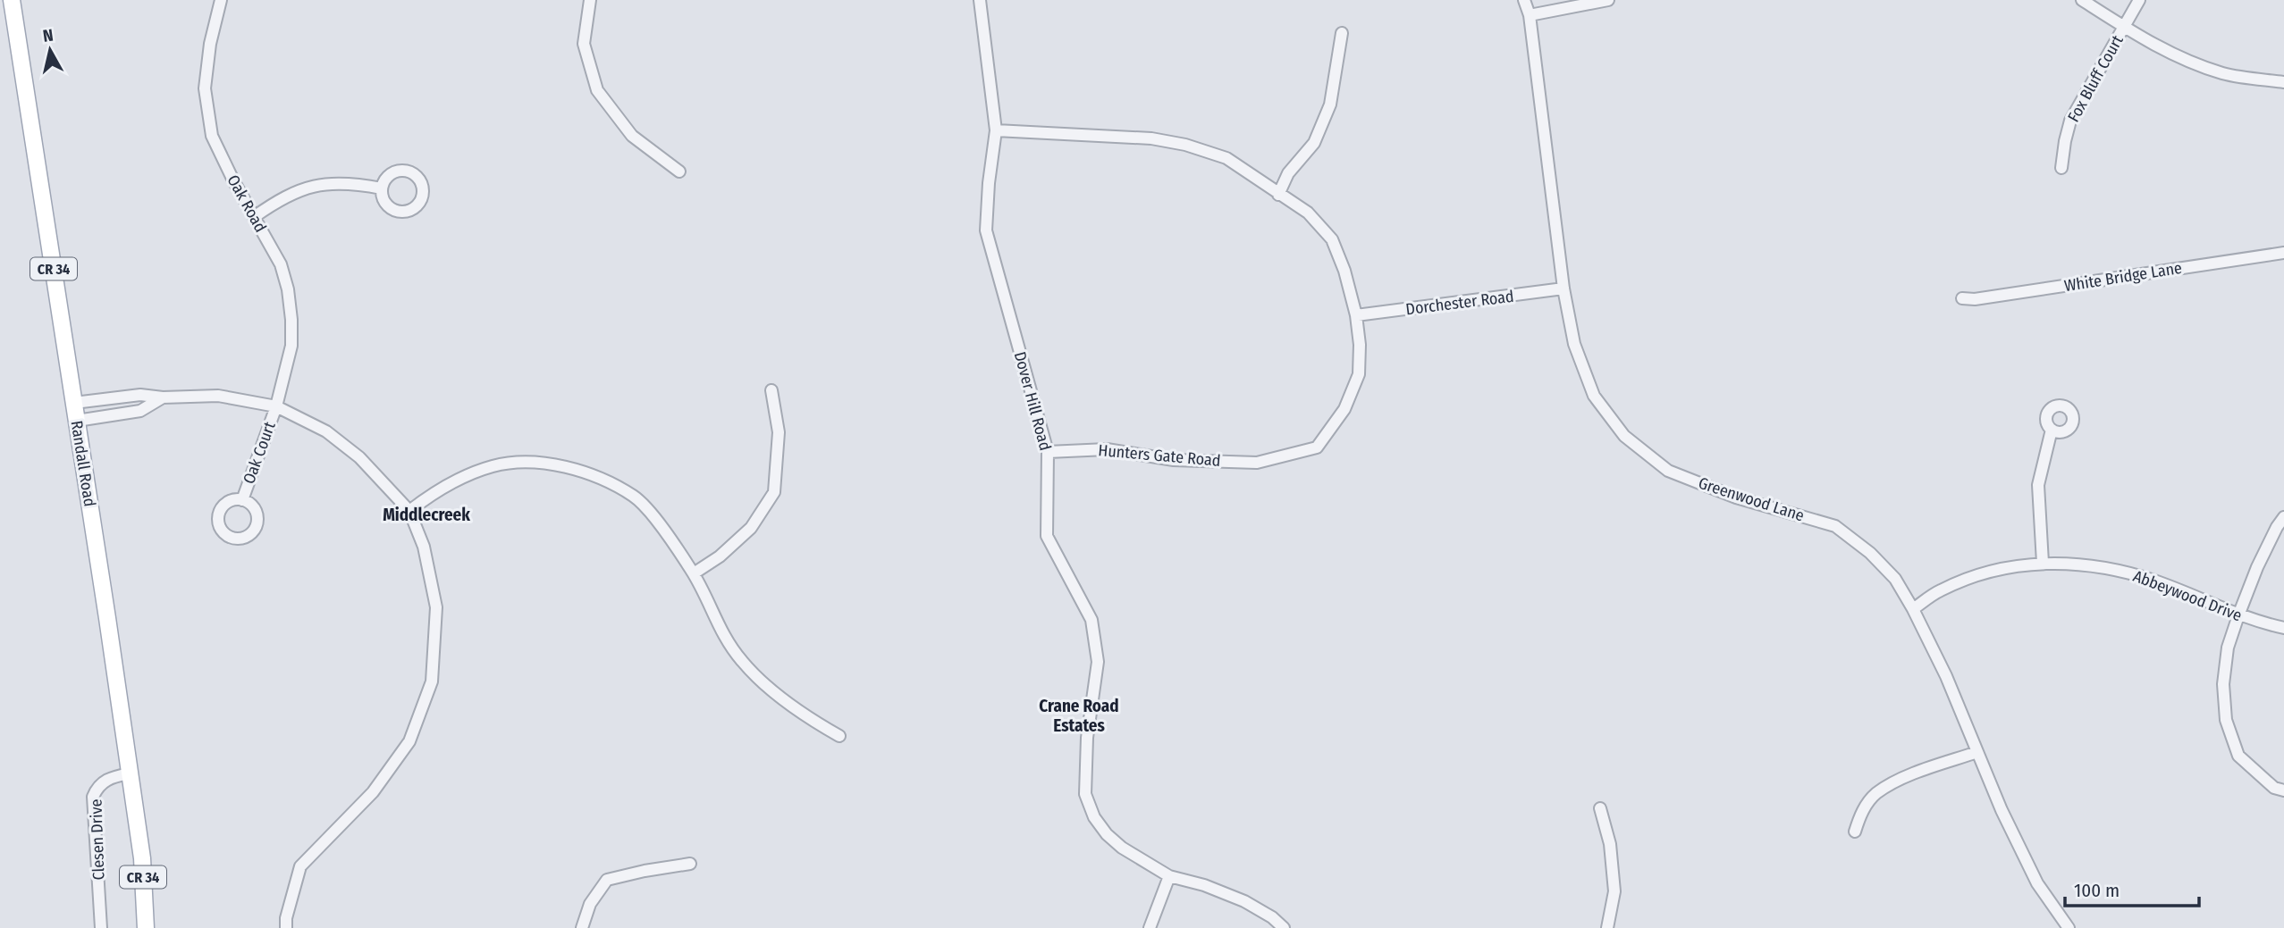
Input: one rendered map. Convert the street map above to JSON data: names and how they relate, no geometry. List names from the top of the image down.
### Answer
{
  "streets": {
    "main road": ["CR 34", "Randall Road"],
    "street": [
      "Fox Bluff Court",
      "Oak Road",
      "White Bridge Lane",
      "Dorchester Road",
      "Dover Hill Road",
      "Oak Court",
      "Hunters Gate Road",
      "Greenwood Lane",
      "Abbeywood Drive",
      "Clesen Drive"
    ]
  },
  "crossings": [
    ["Oak Road", "Oak Court"],
    ["Dorchester Road", "Hunters Gate Road"],
    ["Dorchester Road", "Greenwood Lane"],
    ["Dover Hill Road", "Hunters Gate Road"],
    ["Randall Road", "Clesen Drive"],
    ["Greenwood Lane", "Abbeywood Drive"]
  ],
  "districts": ["Middlecreek", "Crane Road Estates"],
  "scale_bar": "100 m",
  "north": "top"
}
